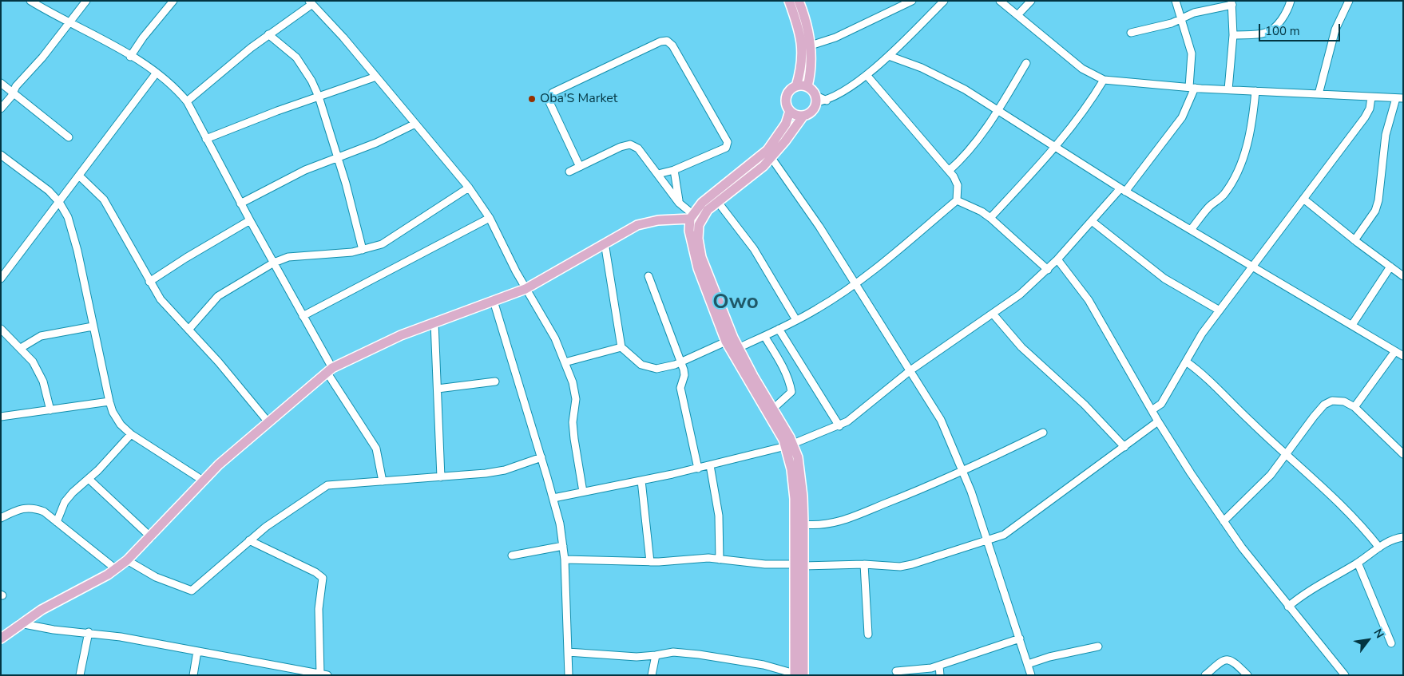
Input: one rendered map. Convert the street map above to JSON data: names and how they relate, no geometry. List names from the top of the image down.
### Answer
{
  "districts": ["Owo"],
  "places": ["Oba'S Market"],
  "scale_bar": "100 m",
  "north": "top right"
}
